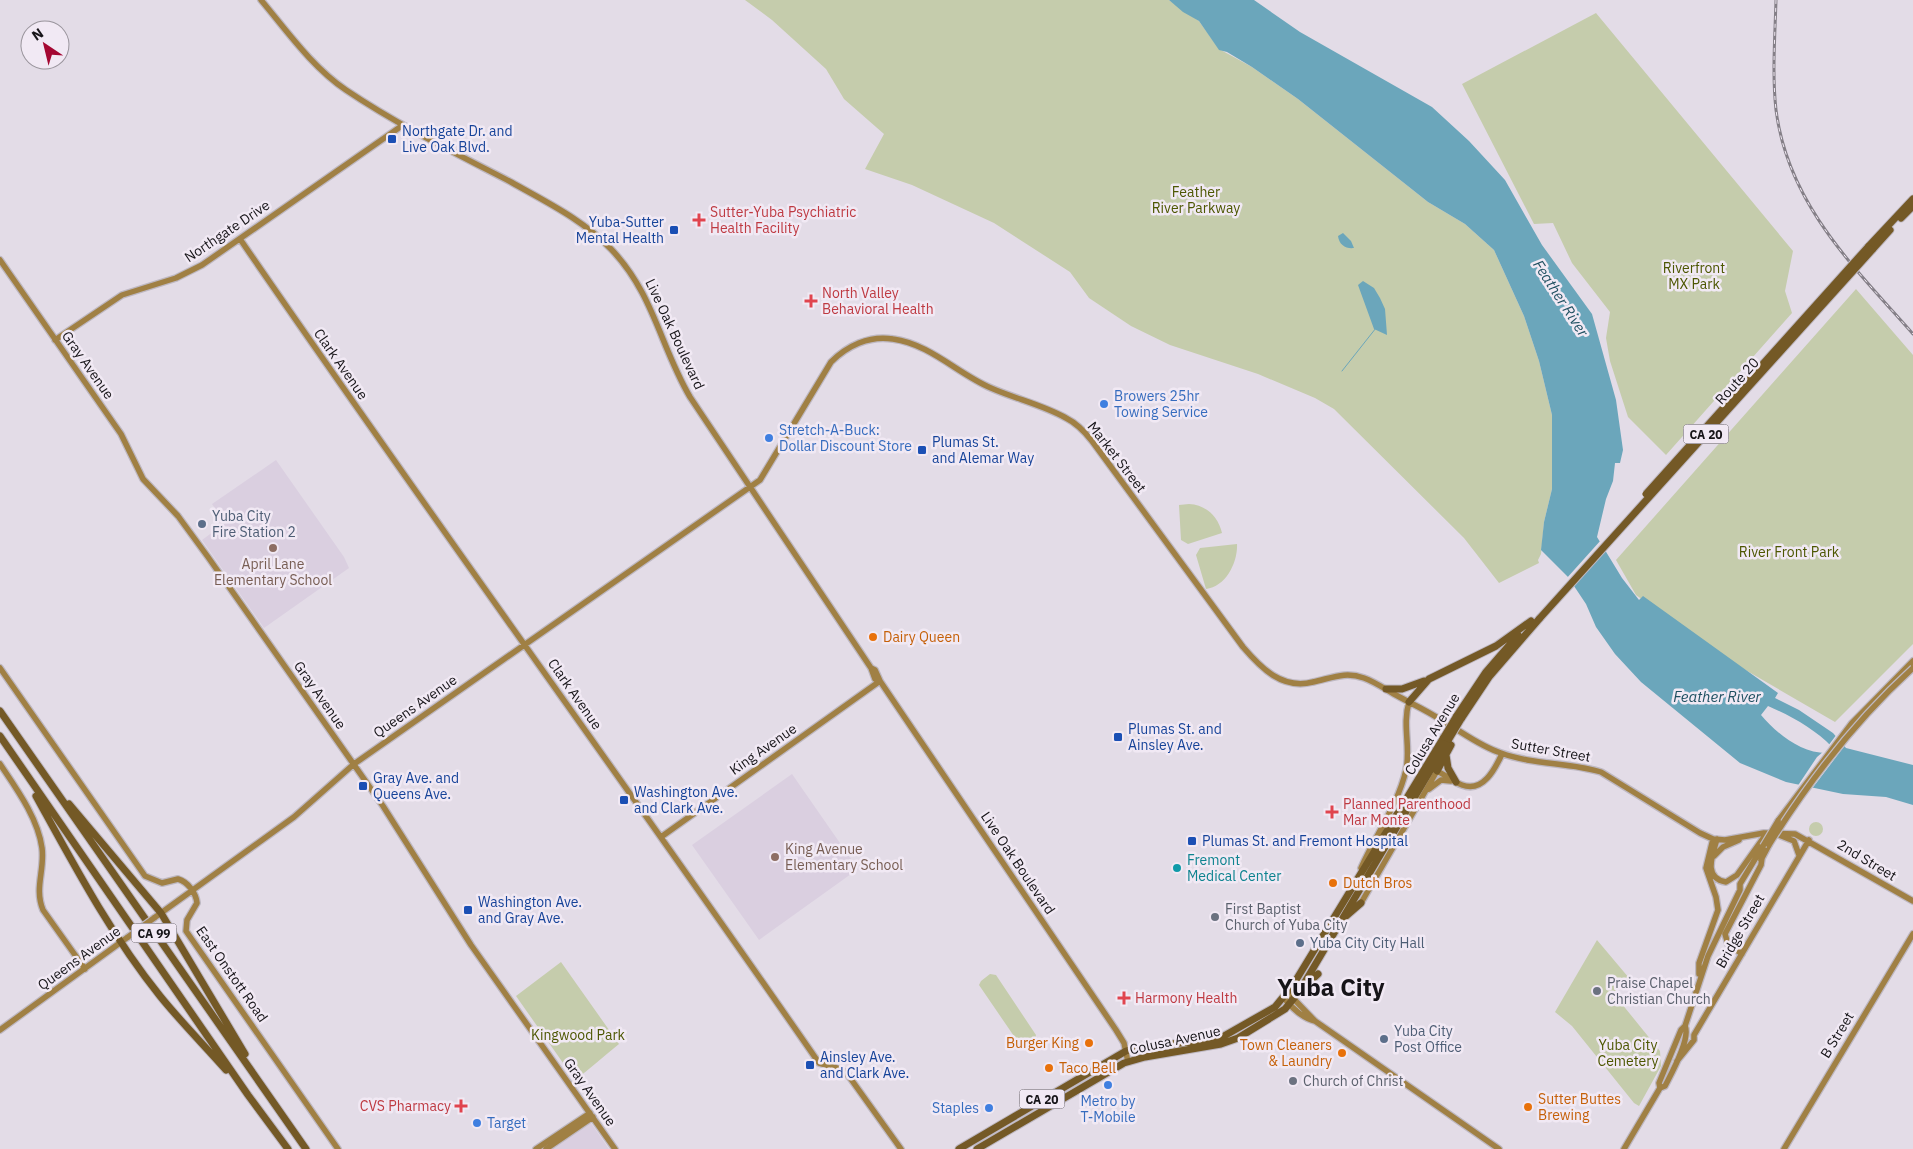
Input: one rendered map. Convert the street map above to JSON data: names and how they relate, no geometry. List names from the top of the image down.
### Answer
{
  "streets": {
    "highway": [
      "Route 20",
      "CA 20",
      "Colusa Avenue",
      "CA 99"
    ],
    "main road": [
      "Northgate Drive",
      "Live Oak Boulevard",
      "Clark Avenue",
      "Gray Avenue",
      "Market Street",
      "Queens Avenue",
      "King Avenue",
      "Sutter Street",
      "2nd Street",
      "Bridge Street",
      "East Onstott Road",
      "B Street"
    ]
  },
  "crossings": [
    ["Northgate Drive", "Live Oak Boulevard"],
    ["Northgate Drive", "Clark Avenue"],
    ["Northgate Drive", "Gray Avenue"],
    ["Live Oak Boulevard", "Queens Avenue"],
    ["Live Oak Boulevard", "Colusa Avenue"],
    ["Live Oak Boulevard", "King Avenue"],
    ["Clark Avenue", "Queens Avenue"],
    ["Clark Avenue", "King Avenue"],
    ["Gray Avenue", "Queens Avenue"],
    ["Route 20", "CA 20"],
    ["Route 20", "Colusa Avenue"],
    ["Market Street", "Queens Avenue"],
    ["Market Street", "Sutter Street"],
    ["Queens Avenue", "East Onstott Road"],
    ["2nd Street", "Bridge Street"]
  ],
  "districts": ["Yuba City"],
  "water": ["Feather River"],
  "parks": [
    "Feather River Parkway",
    "Riverfront MX Park",
    "River Front Park",
    "Kingwood Park",
    "Yuba City Cemetery"
  ],
  "places": {
    "transit": [
      "Northgate Dr. and Live Oak Blvd.",
      "Yuba-Sutter Mental Health",
      "Plumas St. and Alemar Way",
      "Plumas St. and Ainsley Ave.",
      "Gray Ave. and Queens Ave.",
      "Washington Ave. and Clark Ave.",
      "Plumas St. and Fremont Hospital",
      "Washington Ave. and Gray Ave.",
      "Ainsley Ave. and Clark Ave."
    ],
    "health": [
      "Sutter-Yuba Psychiatric Health Facility",
      "North Valley Behavioral Health",
      "Planned Parenthood Mar Monte",
      "Harmony Health",
      "CVS Pharmacy"
    ],
    "other": [
      "Browers 25hr Towing Service",
      "Stretch-A-Buck: Dollar Discount Store",
      "Yuba City Fire Station 2",
      "April Lane Elementary School",
      "Dairy Queen",
      "King Avenue Elementary School",
      "Fremont Medical Center",
      "Dutch Bros",
      "First Baptist Church of Yuba City",
      "Yuba City City Hall",
      "Praise Chapel Christian Church",
      "Yuba City Post Office",
      "Burger King",
      "Town Cleaners & Laundry",
      "Taco Bell",
      "Church of Christ",
      "Metro by T-Mobile",
      "Sutter Buttes Brewing",
      "Staples",
      "Target"
    ]
  },
  "north": "top left"
}
